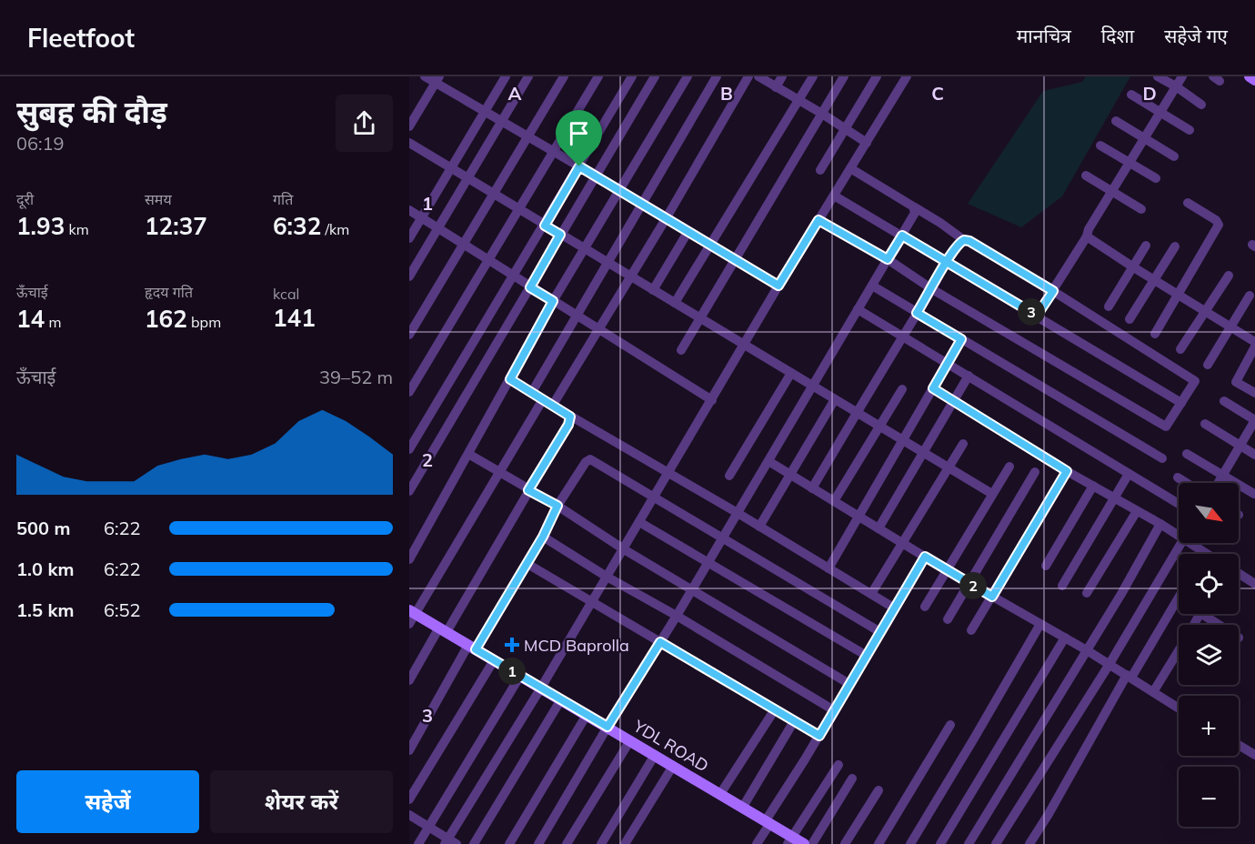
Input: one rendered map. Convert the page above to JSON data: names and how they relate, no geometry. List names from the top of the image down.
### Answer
{
  "streets": {
    "street": ["YDL ROAD"]
  },
  "places": {
    "health": ["MCD Baprolla"]
  },
  "north": "bottom right",
  "page": {
    "header": "Fleetfoot",
    "nav": ["मानचित्र", "दिशा", "सहेजे गए"],
    "heading": ["सुबह की दौड़", "06:19"],
    "stats": [
      ["दूरी", "1.93 km"],
      ["समय", "12:37"],
      ["गति", "6:32 /km"],
      ["ऊँचाई", "14 m"],
      ["हृदय गति", "162 bpm"],
      ["kcal", "141"]
    ],
    "pins": ["3", "2", "1"],
    "chart": ["ऊँचाई", "39–52 m"],
    "map_buttons": ["+", "−"],
    "list": [
      {
        "name": "500 m",
        "note": "6:22"
      },
      {
        "name": "1.0 km",
        "note": "6:22"
      },
      {
        "name": "1.5 km",
        "note": "6:52"
      }
    ],
    "buttons": ["सहेजें", "शेयर करें"]
  },
  "grid": {
    "columns": [
      "A",
      "B",
      "C",
      "D"
    ],
    "rows": ["1", "2", "3"]
  }
}
